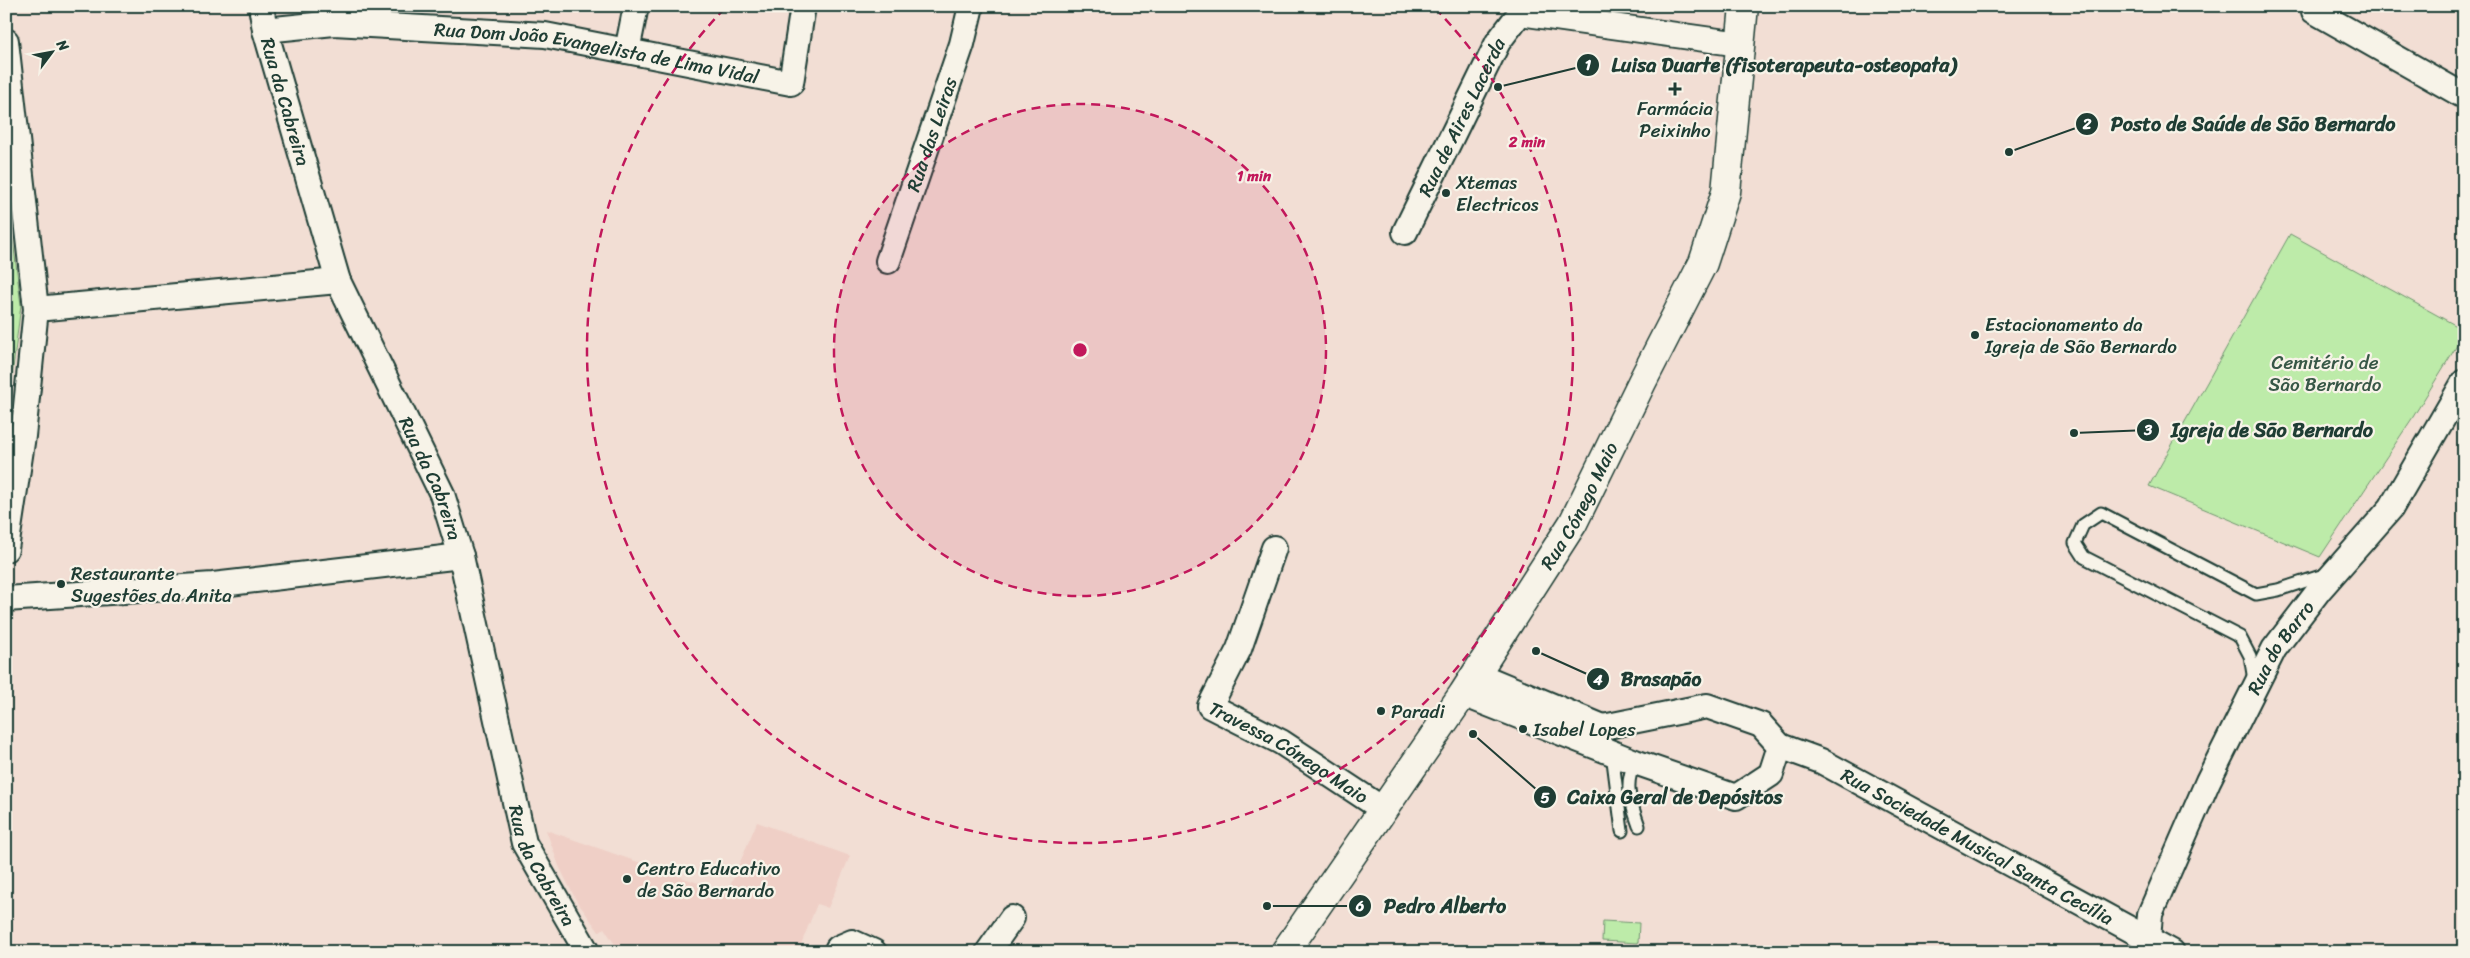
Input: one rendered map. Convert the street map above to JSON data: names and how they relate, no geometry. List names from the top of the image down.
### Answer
{
  "streets": {
    "main road": ["Rua Cónego Maio"],
    "street": [
      "Rua Dom João Evangelista de Lima Vidal",
      "Rua da Cabreira",
      "Rua de Aires Lacerda",
      "Rua das Leiras",
      "Rua do Barro",
      "Travessa Cónego Maio",
      "Rua Sociedade Musical Santa Cecília"
    ]
  },
  "crossings": [
    ["Rua Dom João Evangelista de Lima Vidal", "Rua da Cabreira"],
    ["Rua Cónego Maio", "Travessa Cónego Maio"],
    ["Rua Cónego Maio", "Rua Sociedade Musical Santa Cecília"],
    ["Rua do Barro", "Rua Sociedade Musical Santa Cecília"]
  ],
  "parks": ["Cemitério de São Bernardo"],
  "places": {
    "other": [
      "Luisa Duarte (fisoterapeuta-osteopata)",
      "Posto de Saúde de São Bernardo",
      "Xtemas Electricos",
      "Estacionamento da Igreja de São Bernardo",
      "Igreja de São Bernardo",
      "Restaurante Sugestões da Anita",
      "Brasapão",
      "Paradi",
      "Isabel Lopes",
      "Caixa Geral de Depósitos",
      "Centro Educativo de São Bernardo",
      "Pedro Alberto"
    ],
    "health": ["Farmácia Peixinho"]
  },
  "north": "top right",
  "rings": ["2 min", "1 min"]
}
